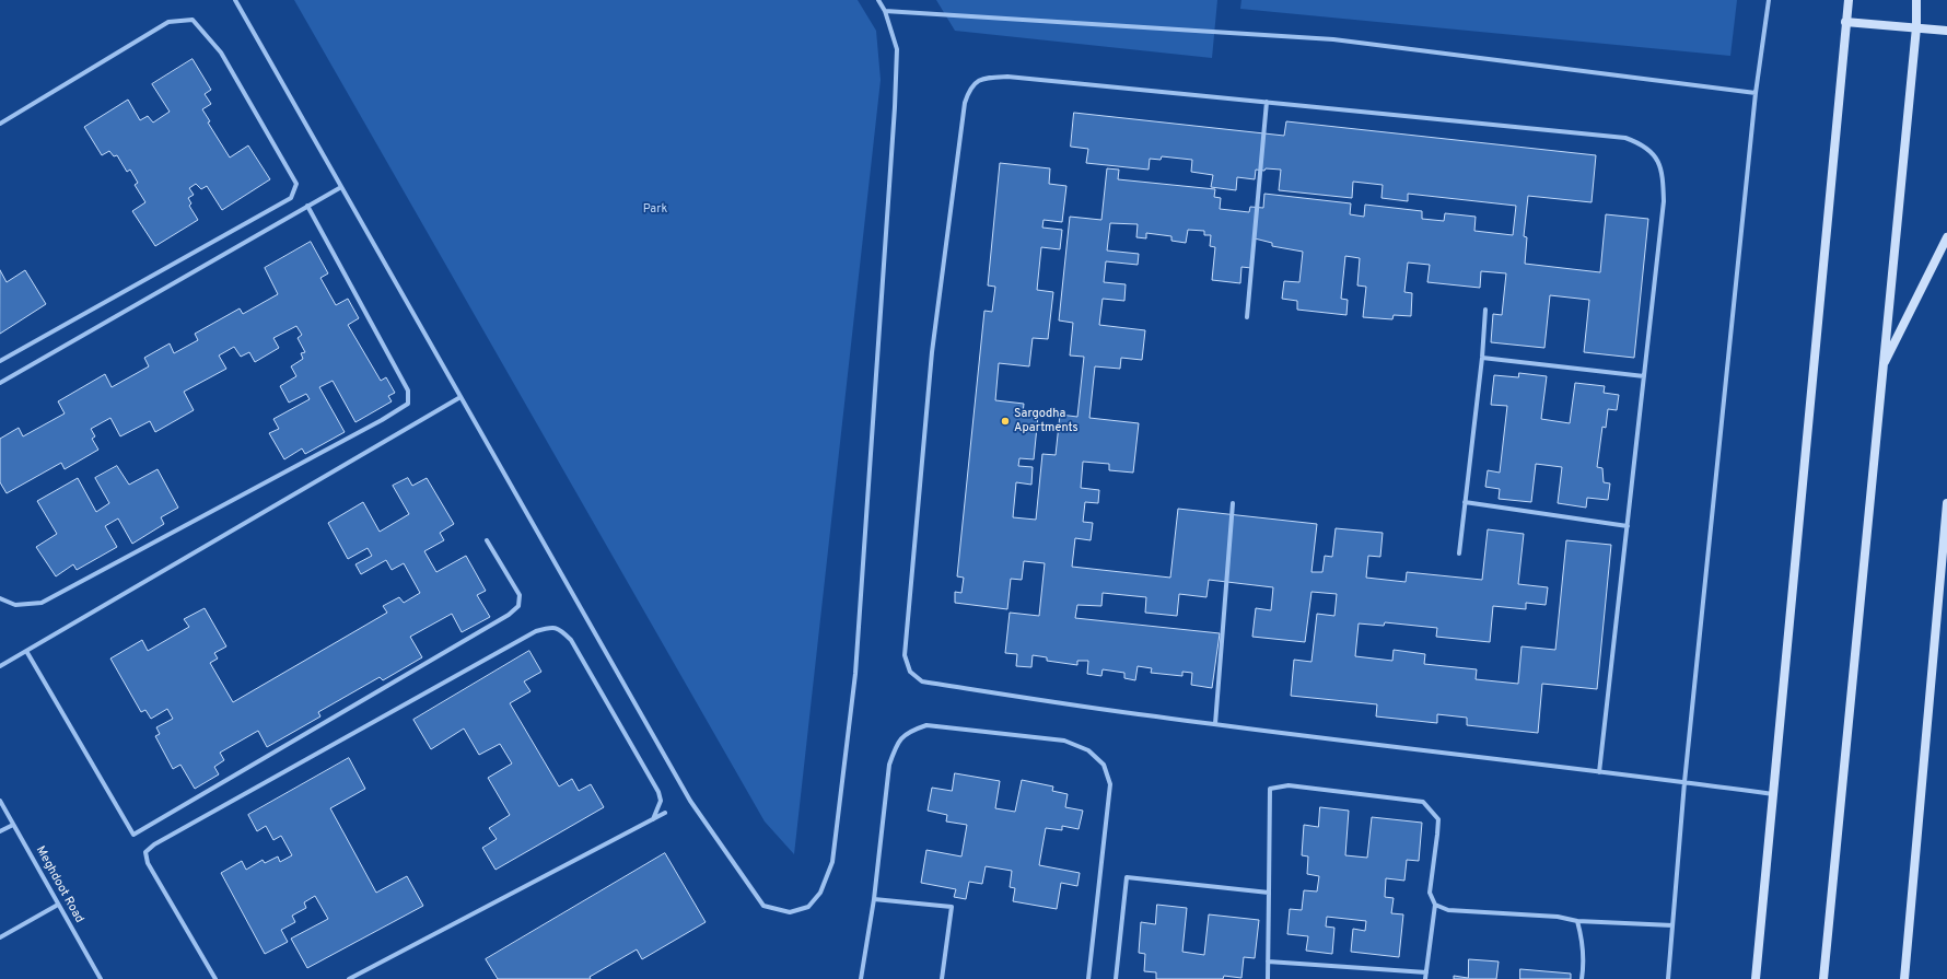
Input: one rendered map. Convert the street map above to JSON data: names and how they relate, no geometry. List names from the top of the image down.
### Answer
{
  "streets": {
    "street": ["Meghdoot Road"]
  },
  "parks": ["Park"],
  "places": ["Sargodha Apartments"]
}
